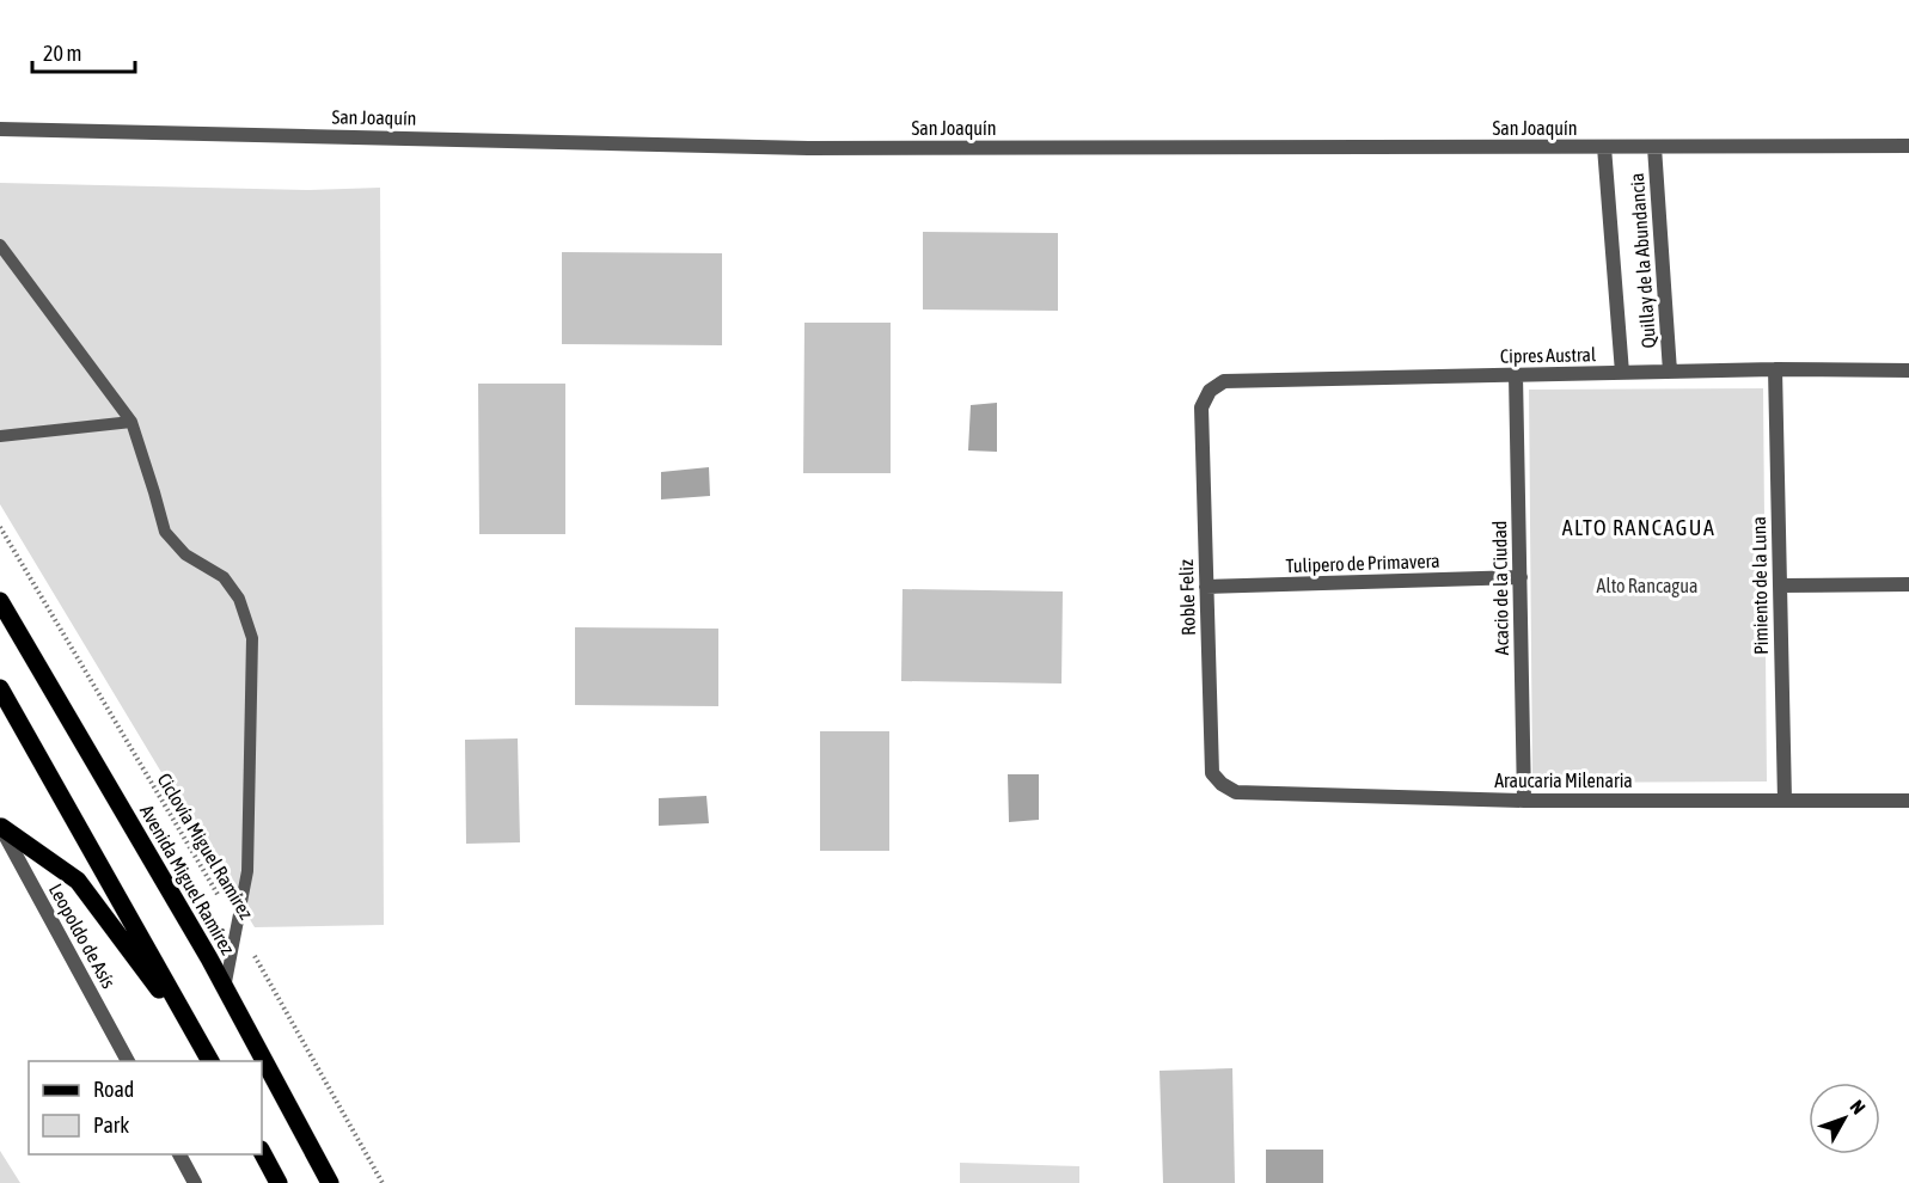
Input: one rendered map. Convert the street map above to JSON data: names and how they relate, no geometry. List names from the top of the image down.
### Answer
{
  "streets": {
    "main road": ["Avenida Miguel Ramírez"],
    "street": [
      "San Joaquín",
      "Quillay de la Abundancia",
      "Cipres Austral",
      "Tulipero de Primavera",
      "Pimiento de la Luna",
      "Acacio de la Ciudad",
      "Roble Feliz",
      "Araucaria Milenaria",
      "Leopoldo de Asís"
    ],
    "path": ["Ciclovía Miguel Ramírez"]
  },
  "crossings": [
    ["San Joaquín", "Quillay de la Abundancia"],
    ["Quillay de la Abundancia", "Cipres Austral"],
    ["Cipres Austral", "Pimiento de la Luna"],
    ["Cipres Austral", "Acacio de la Ciudad"],
    ["Cipres Austral", "Roble Feliz"],
    ["Tulipero de Primavera", "Acacio de la Ciudad"],
    ["Tulipero de Primavera", "Roble Feliz"],
    ["Pimiento de la Luna", "Araucaria Milenaria"],
    ["Acacio de la Ciudad", "Araucaria Milenaria"],
    ["Roble Feliz", "Araucaria Milenaria"]
  ],
  "districts": ["ALTO RANCAGUA"],
  "parks": ["Alto Rancagua"],
  "legend": ["Road", "Park"],
  "scale_bar": "20 m",
  "north": "top right"
}
